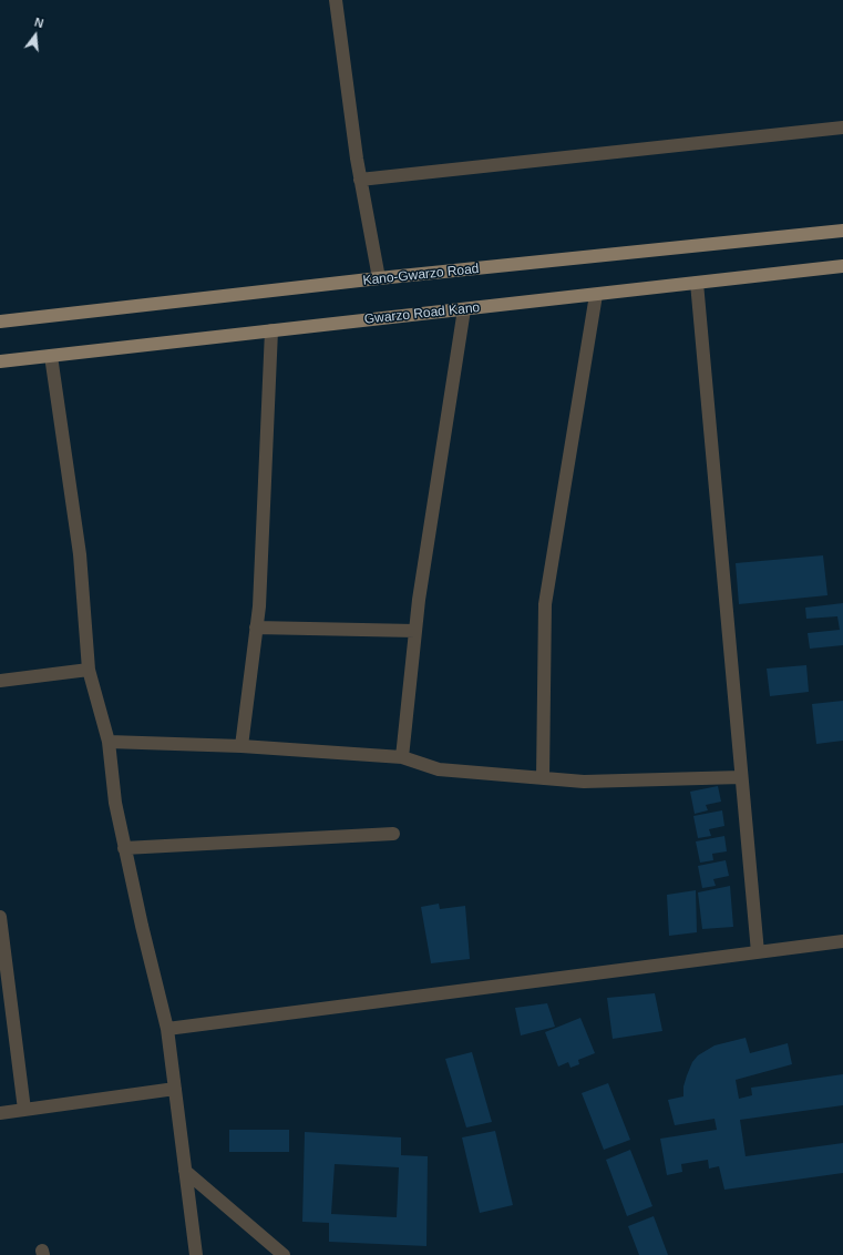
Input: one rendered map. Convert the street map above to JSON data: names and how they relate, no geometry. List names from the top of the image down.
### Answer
{
  "streets": {
    "main road": ["Kano-Gwarzo Road", "Gwarzo Road Kano"]
  },
  "north": "top"
}
